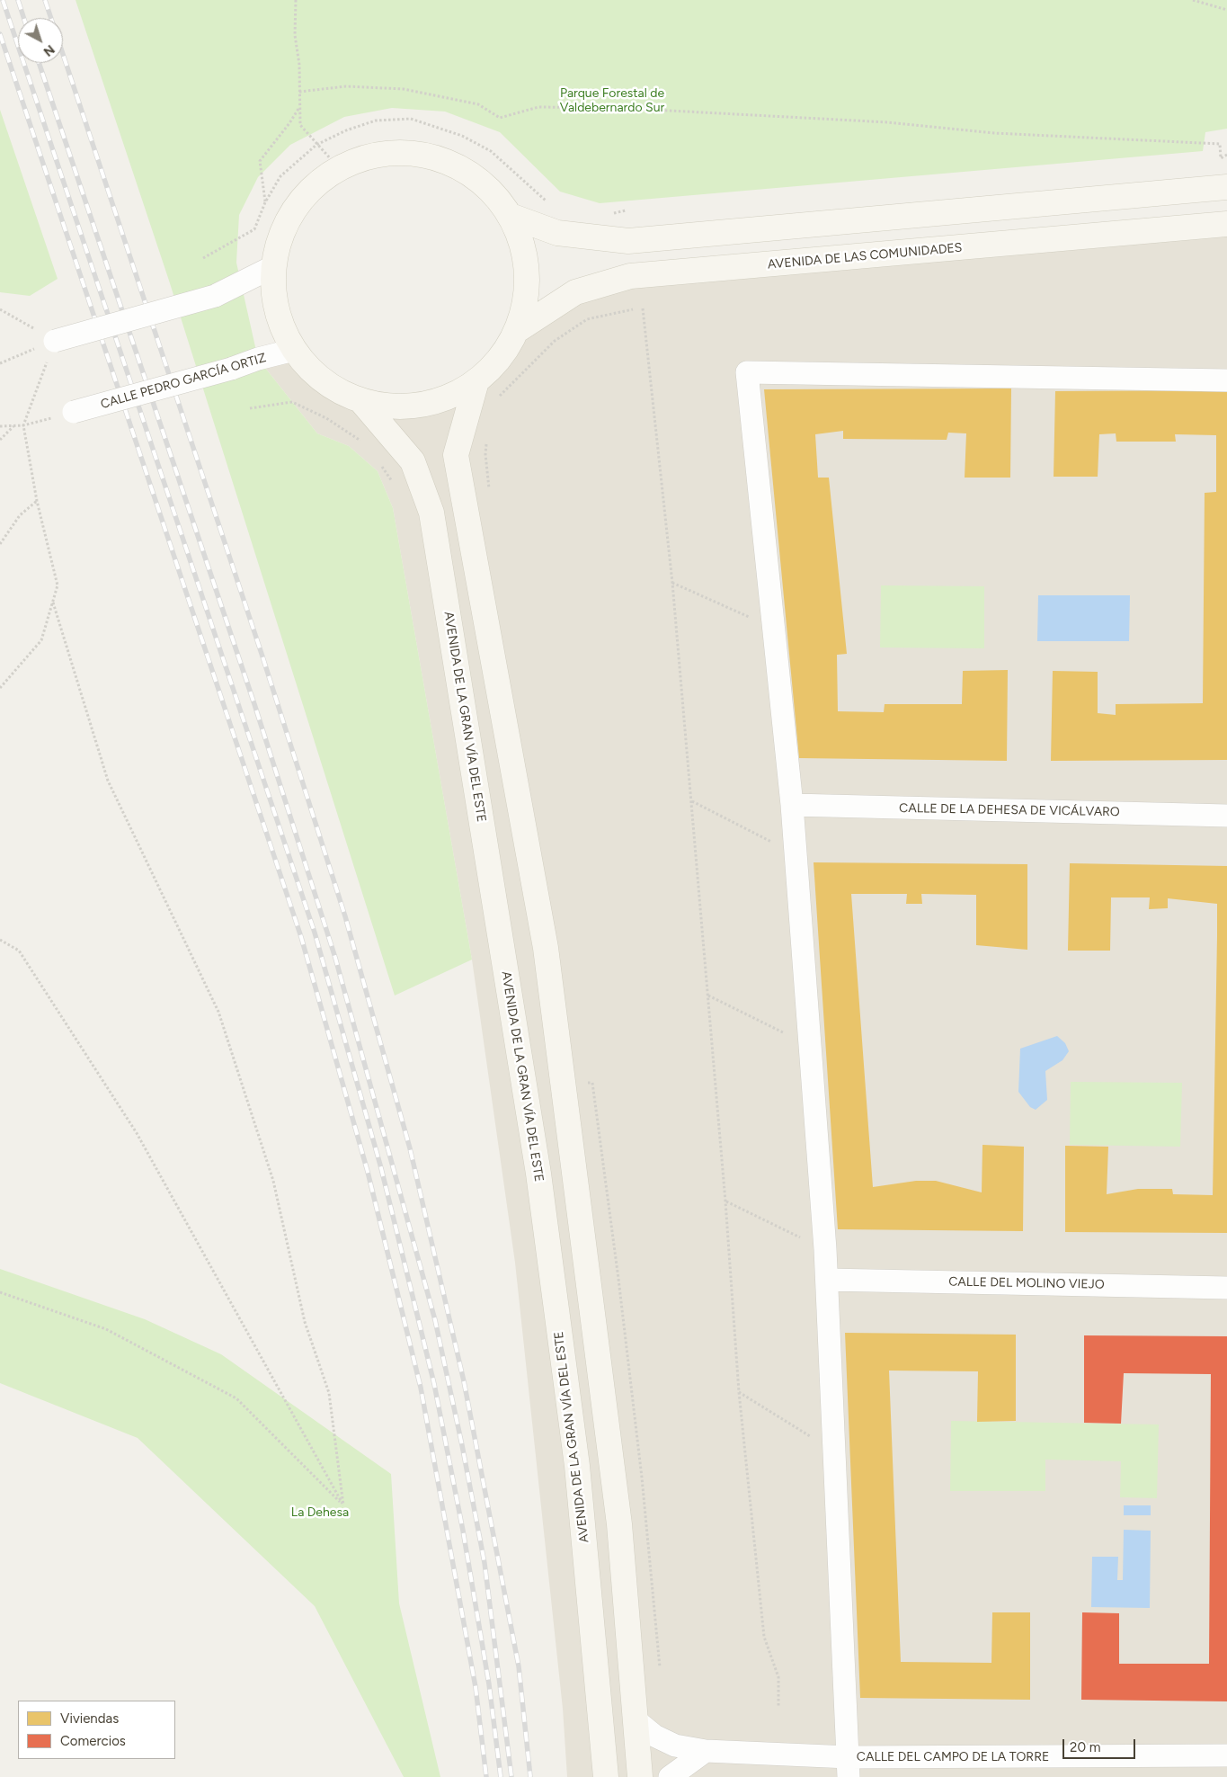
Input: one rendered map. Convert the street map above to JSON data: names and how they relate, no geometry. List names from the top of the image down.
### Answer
{
  "streets": {
    "street": [
      "AVENIDA DE LAS COMUNIDADES",
      "CALLE PEDRO GARCÍA ORTIZ",
      "AVENIDA DE LA GRAN VÍA DEL ESTE",
      "CALLE DE LA DEHESA DE VICÁLVARO",
      "CALLE DEL MOLINO VIEJO",
      "CALLE DEL CAMPO DE LA TORRE"
    ]
  },
  "parks": ["Parque Forestal de Valdebernardo Sur", "La Dehesa"],
  "legend": ["Viviendas", "Comercios"],
  "scale_bar": "20 m",
  "north": "bottom right"
}
